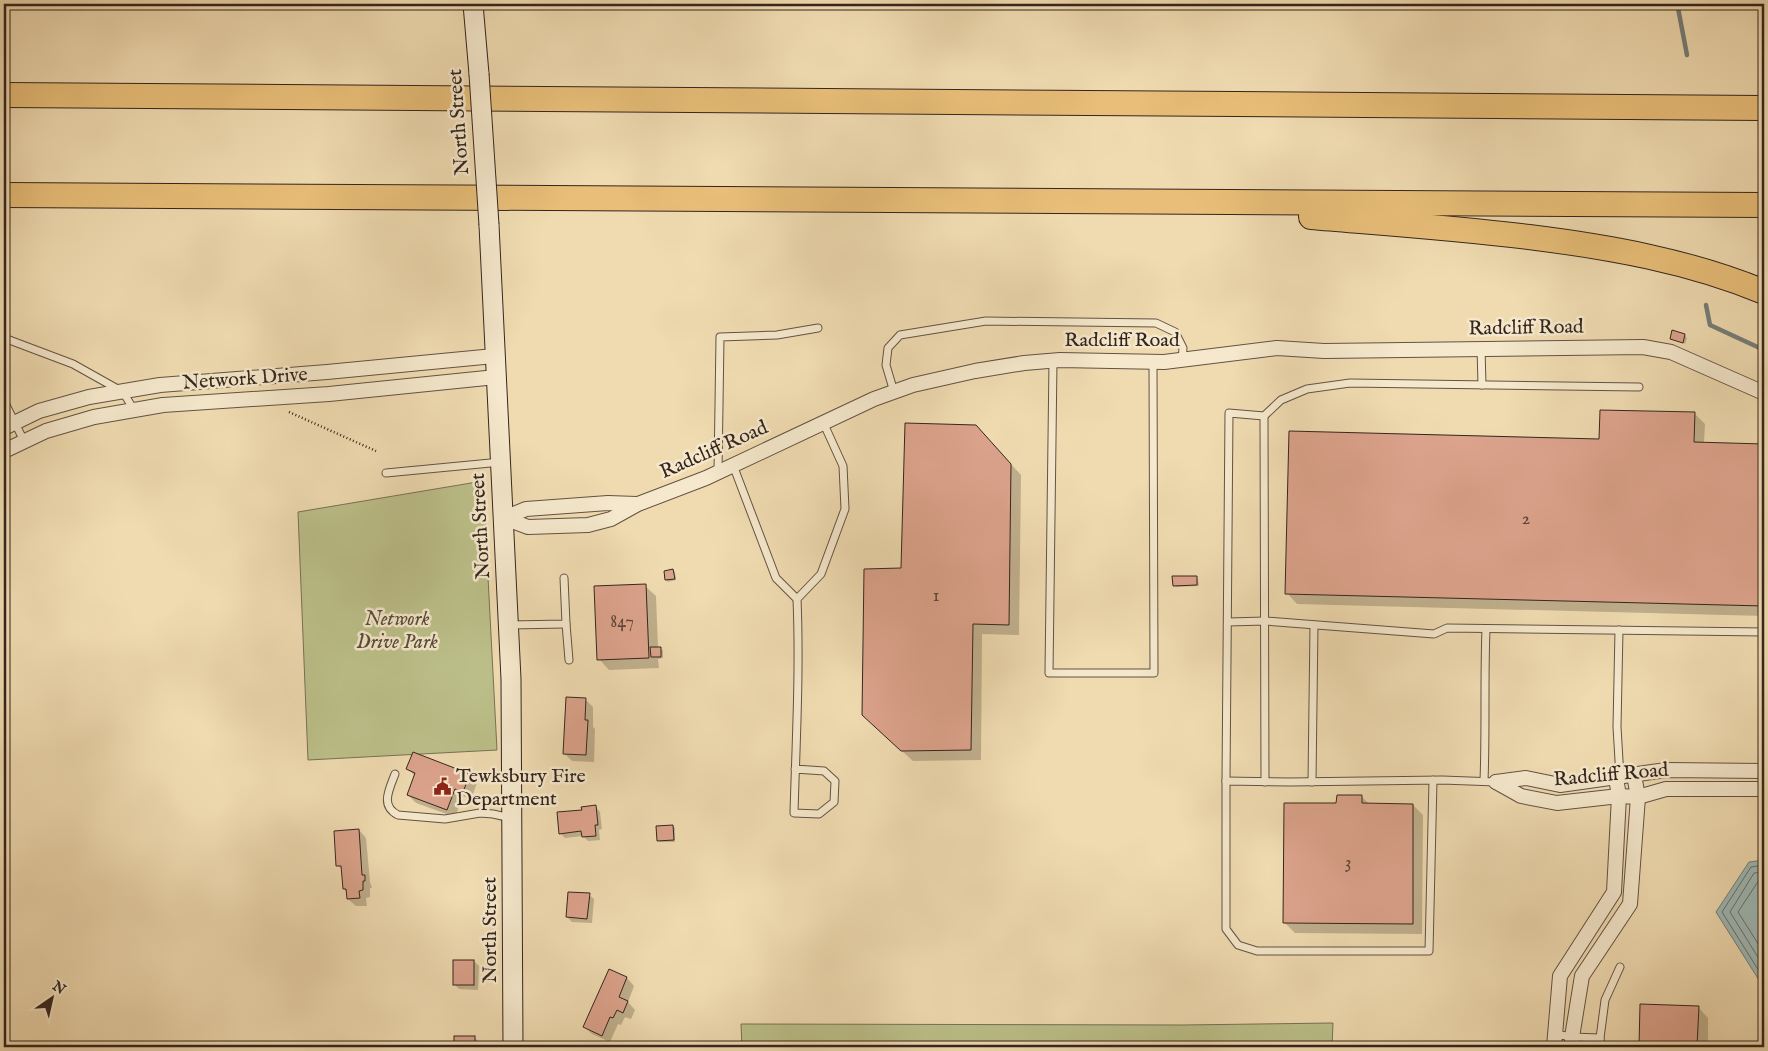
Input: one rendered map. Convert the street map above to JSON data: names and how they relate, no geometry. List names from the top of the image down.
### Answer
{
  "streets": {
    "main road": ["North Street"],
    "street": ["Radcliff Road", "Network Drive"]
  },
  "crossings": [
    ["North Street", "Radcliff Road"],
    ["North Street", "Network Drive"]
  ],
  "parks": ["Network Drive Park"],
  "places": {
    "public building": ["Tewksbury Fire Department"]
  },
  "house_numbers": [
    "2",
    "1",
    "847",
    "3"
  ],
  "north": "top right"
}
